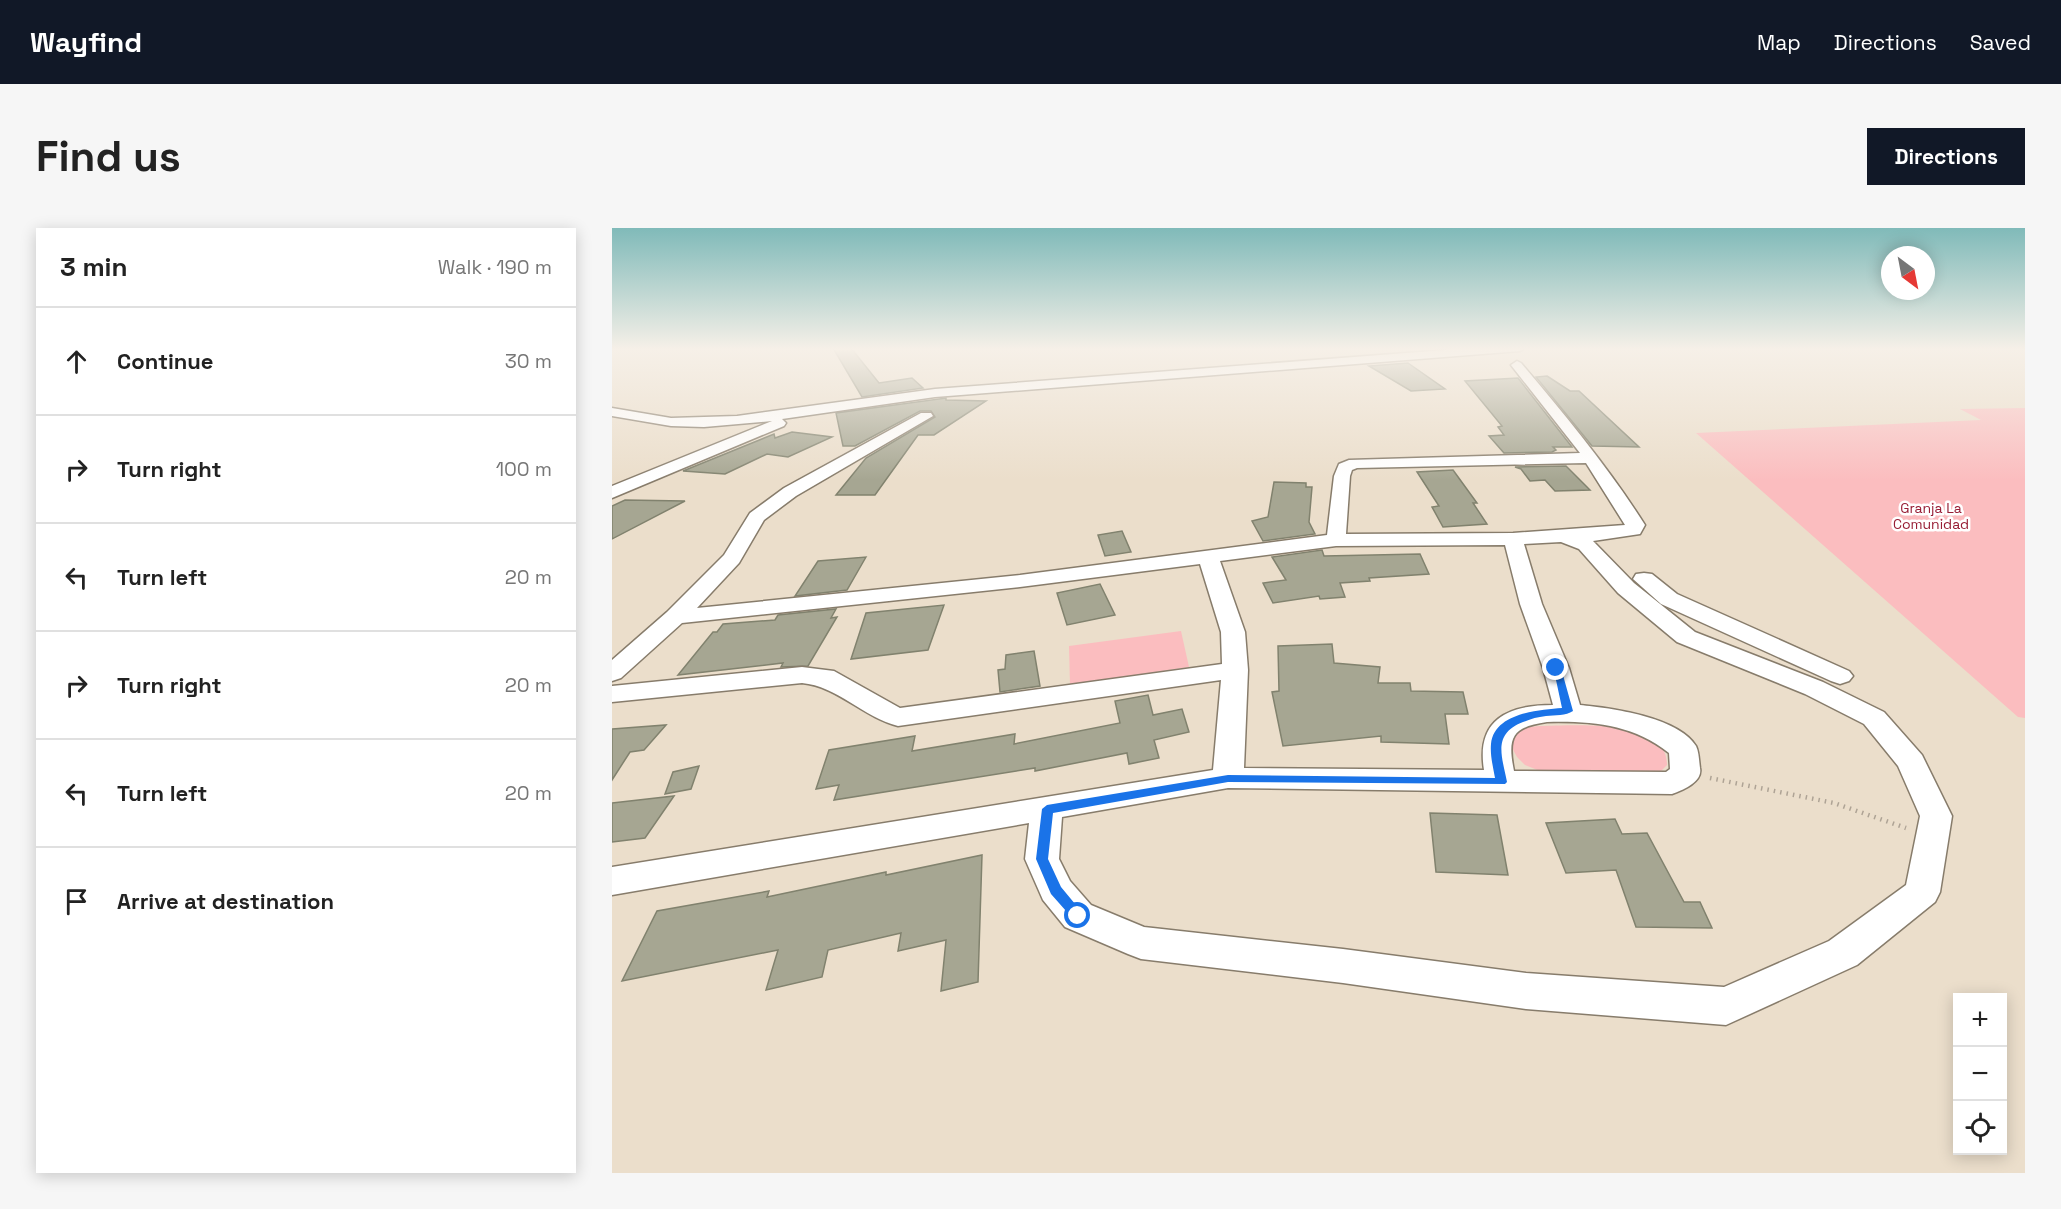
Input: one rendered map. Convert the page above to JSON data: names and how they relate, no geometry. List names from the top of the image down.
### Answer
{
  "parks": ["Granja La Comunidad"],
  "north": "bottom right",
  "page": {
    "header": "Wayfind",
    "nav": ["Map", "Directions", "Saved"],
    "buttons": "Directions",
    "title": "Find us",
    "heading": ["3 min", "Walk · 190 m"],
    "list": [
      ["Continue", "30 m"],
      ["Turn right", "100 m"],
      ["Turn left", "20 m"],
      ["Turn right", "20 m"],
      ["Turn left", "20 m"],
      "Arrive at destination"
    ],
    "map_buttons": ["+", "−"]
  }
}
